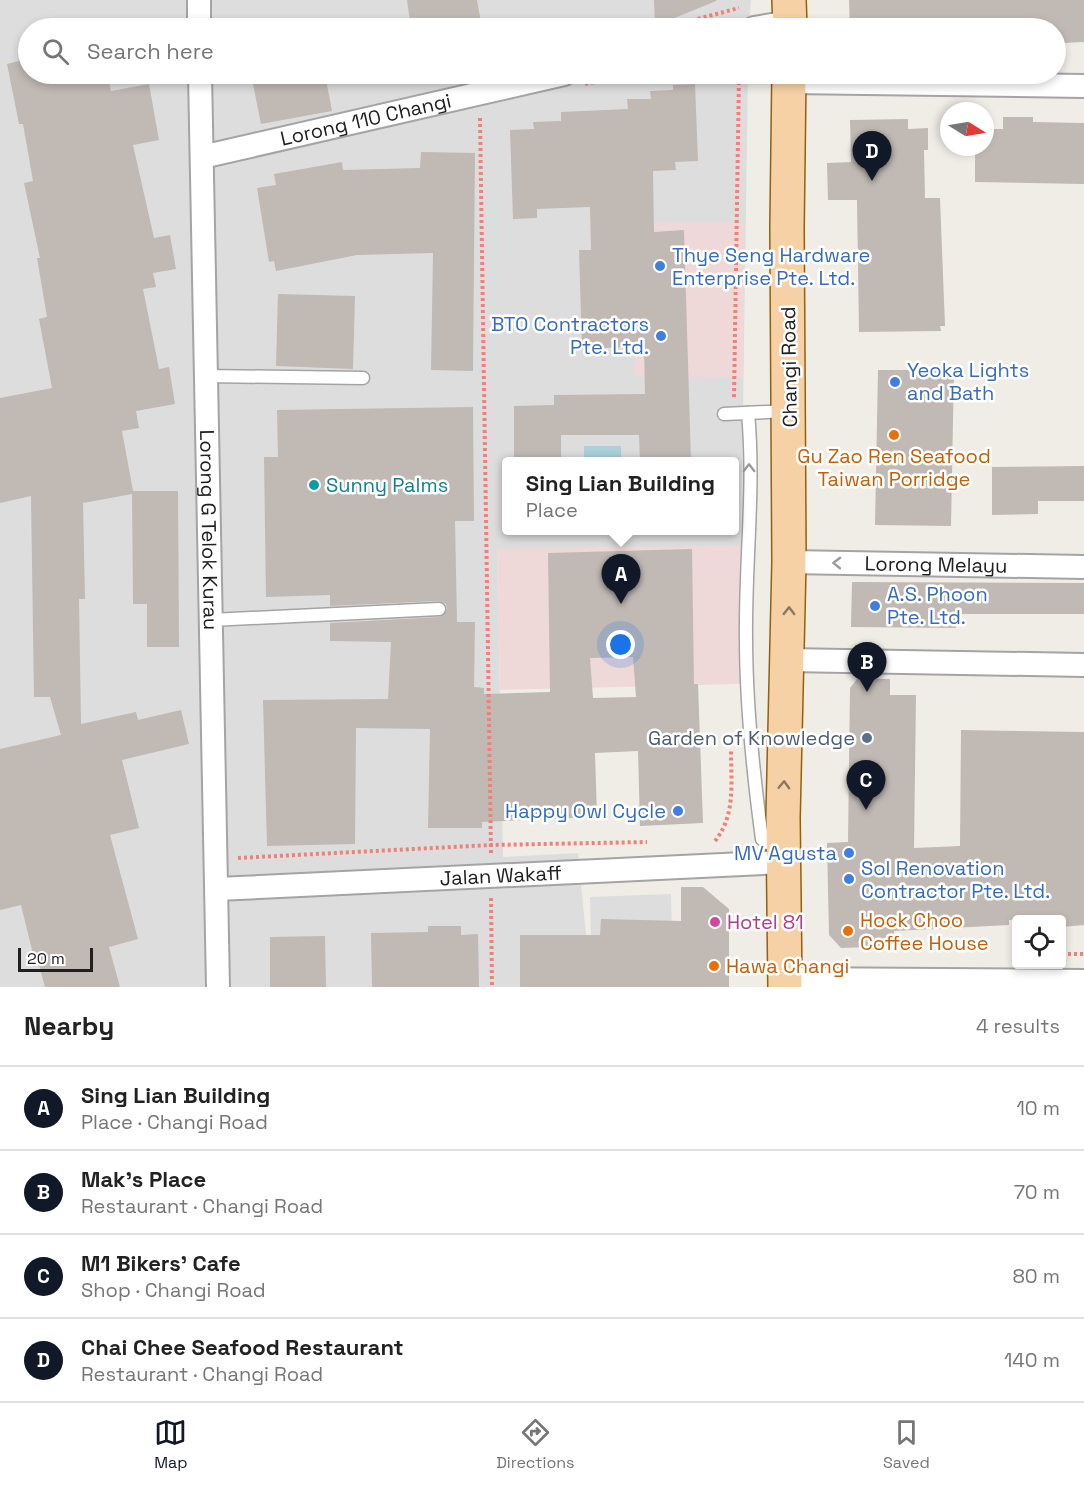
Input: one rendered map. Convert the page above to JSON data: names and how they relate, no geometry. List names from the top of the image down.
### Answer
{
  "streets": {
    "main road": ["Changi Road"],
    "street": [
      "Lorong 110 Changi",
      "Lorong G Telok Kurau",
      "Lorong Melayu",
      "Jalan Wakaff"
    ]
  },
  "crossings": [
    ["Lorong 110 Changi", "Lorong G Telok Kurau"],
    ["Changi Road", "Lorong Melayu"],
    ["Changi Road", "Jalan Wakaff"],
    ["Lorong G Telok Kurau", "Jalan Wakaff"]
  ],
  "places": [
    "Thye Seng Hardware Enterprise Pte. Ltd.",
    "BTO Contractors Pte. Ltd.",
    "Yeoka Lights and Bath",
    "Gu Zao Ren Seafood Taiwan Porridge",
    "Sunny Palms",
    "A.S. Phoon Pte. Ltd.",
    "Garden of Knowledge",
    "Happy Owl Cycle",
    "MV Agusta",
    "Sol Renovation Contractor Pte. Ltd.",
    "Hotel 81",
    "Hock Choo Coffee House",
    "Hawa Changi"
  ],
  "scale_bar": "20 m",
  "north": "right",
  "page": {
    "search": "Search here",
    "pins": [
      "D",
      "A",
      "B",
      "C"
    ],
    "popup": ["Sing Lian Building", "Place"],
    "scale": "20 m",
    "heading": ["Nearby", "4 results"],
    "list": [
      {
        "mark": "A",
        "name": "Sing Lian Building",
        "note": "Place · Changi Road",
        "value": "10 m"
      },
      {
        "mark": "B",
        "name": "Mak's Place",
        "note": "Restaurant · Changi Road",
        "value": "70 m"
      },
      {
        "mark": "C",
        "name": "M1 Bikers' Cafe",
        "note": "Shop · Changi Road",
        "value": "80 m"
      },
      {
        "mark": "D",
        "name": "Chai Chee Seafood Restaurant",
        "note": "Restaurant · Changi Road",
        "value": "140 m"
      }
    ],
    "nav": ["Map", "Directions", "Saved"]
  }
}
